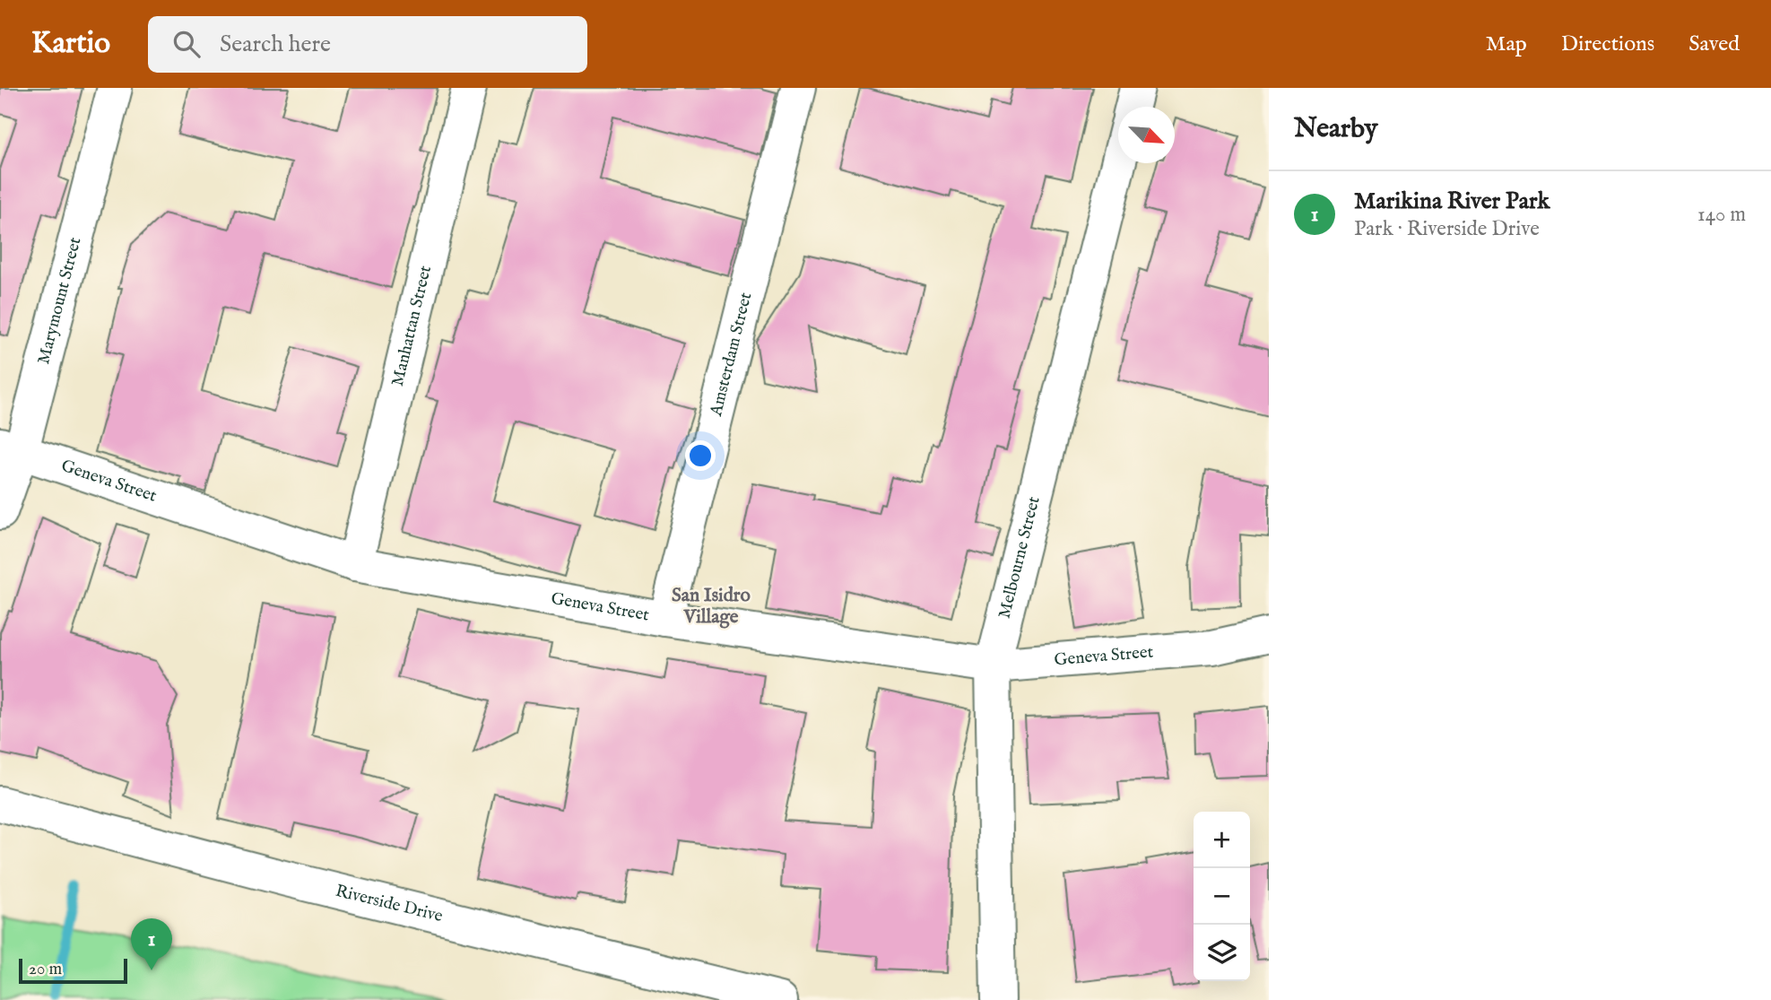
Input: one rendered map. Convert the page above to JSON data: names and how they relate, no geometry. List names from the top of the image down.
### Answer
{
  "streets": {
    "street": [
      "Marymount Street",
      "Manhattan Street",
      "Amsterdam Street",
      "Geneva Street",
      "Melbourne Street",
      "Riverside Drive"
    ]
  },
  "crossings": [
    ["Marymount Street", "Geneva Street"],
    ["Manhattan Street", "Geneva Street"],
    ["Amsterdam Street", "Geneva Street"],
    ["Geneva Street", "Melbourne Street"]
  ],
  "districts": ["San Isidro Village"],
  "scale_bar": "20 m",
  "north": "bottom right",
  "page": {
    "header": "Kartio",
    "search": "Search here",
    "nav": ["Map", "Directions", "Saved"],
    "heading": "Nearby",
    "list": [
      {
        "mark": "1",
        "name": "Marikina River Park",
        "note": "Park · Riverside Drive",
        "value": "140 m"
      }
    ],
    "map_buttons": ["+", "−"],
    "pins": "1",
    "scale": "20 m"
  }
}
